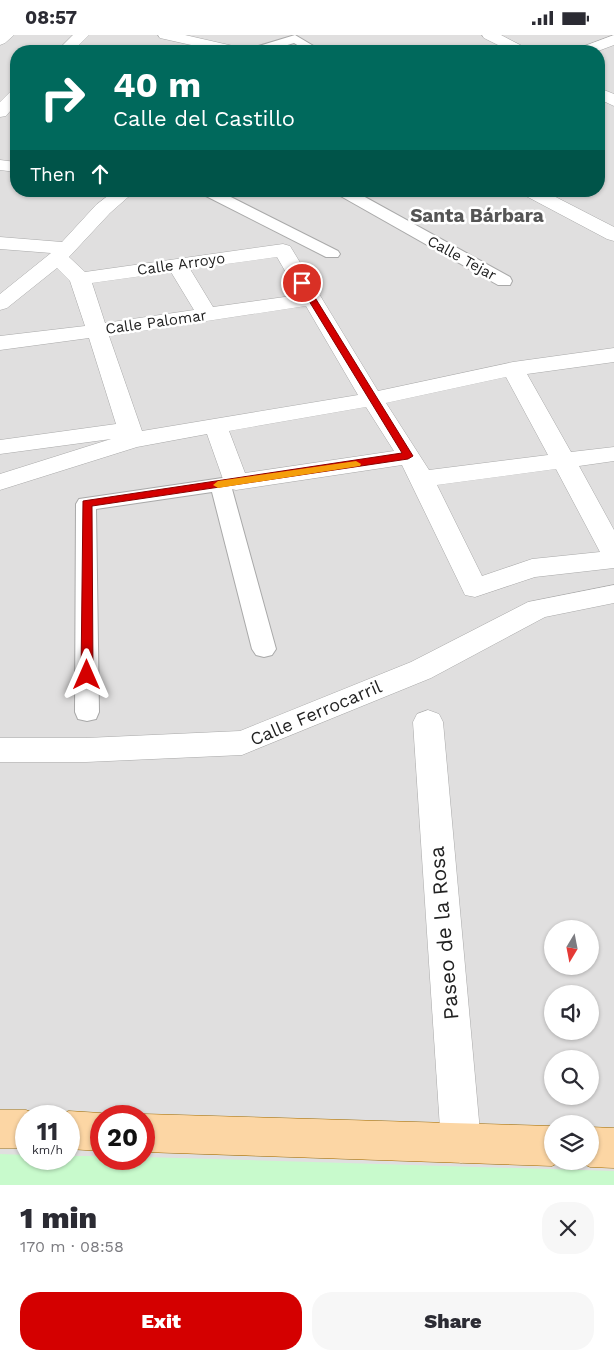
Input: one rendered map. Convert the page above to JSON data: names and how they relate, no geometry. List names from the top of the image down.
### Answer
{
  "streets": {
    "street": [
      "Calle Arroyo",
      "Calle Palomar",
      "Calle Ferrocarril",
      "Paseo de la Rosa"
    ],
    "lane": ["Calle Tejar"]
  },
  "crossings": [
    ["Calle Arroyo", "Calle Palomar"]
  ],
  "districts": ["Santa Bárbara"],
  "north": "bottom",
  "page": {
    "status": "08:57",
    "turn": ["40 m", "Calle del Castillo"],
    "then": "Then",
    "speed": "11 km/h",
    "limit": "20",
    "heading": ["1 min", "170 m · 08:58"],
    "buttons": ["Exit", "Share"]
  }
}
